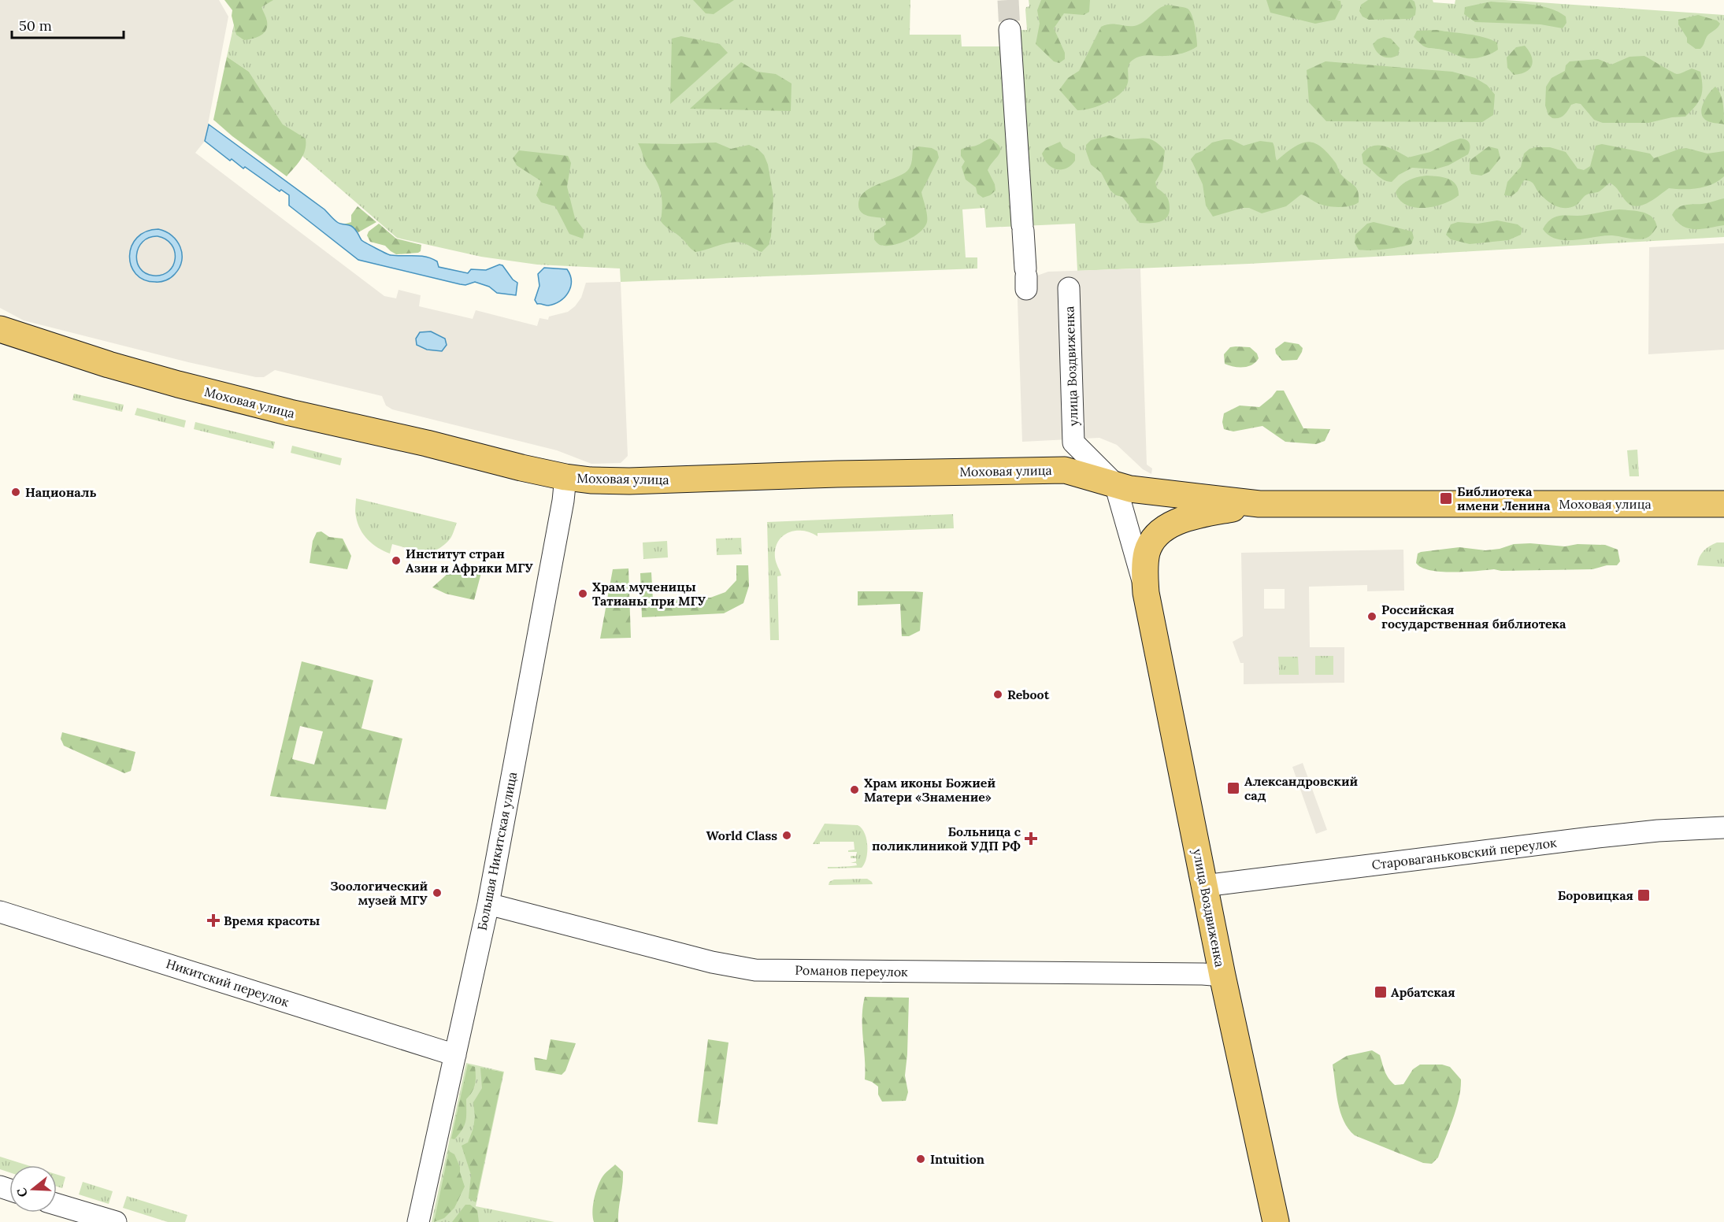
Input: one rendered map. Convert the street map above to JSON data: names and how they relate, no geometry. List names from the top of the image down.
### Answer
{
  "streets": {
    "main road": ["улица Воздвиженка", "Моховая улица"],
    "street": [
      "Большая Никитская улица",
      "Староваганьковский переулок",
      "Романов переулок",
      "Никитский переулок"
    ]
  },
  "crossings": [
    ["улица Воздвиженка", "Моховая улица"],
    ["улица Воздвиженка", "Староваганьковский переулок"],
    ["улица Воздвиженка", "Романов переулок"],
    ["Моховая улица", "Большая Никитская улица"],
    ["Большая Никитская улица", "Романов переулок"],
    ["Большая Никитская улица", "Никитский переулок"]
  ],
  "places": {
    "other": [
      "Националь",
      "Институт стран Азии и Африки МГУ",
      "Храм мученицы Татианы при МГУ",
      "Российская государственная библиотека",
      "Reboot",
      "Храм иконы Божией Матери «Знамение»",
      "World Class",
      "Зоологический музей МГУ",
      "Intuition"
    ],
    "transit": [
      "Библиотека имени Ленина",
      "Александровский сад",
      "Боровицкая",
      "Арбатская"
    ],
    "health": ["Больница с поликлиникой УДП РФ", "Время красоты"]
  },
  "scale_bar": "50 m",
  "north": "left"
}
